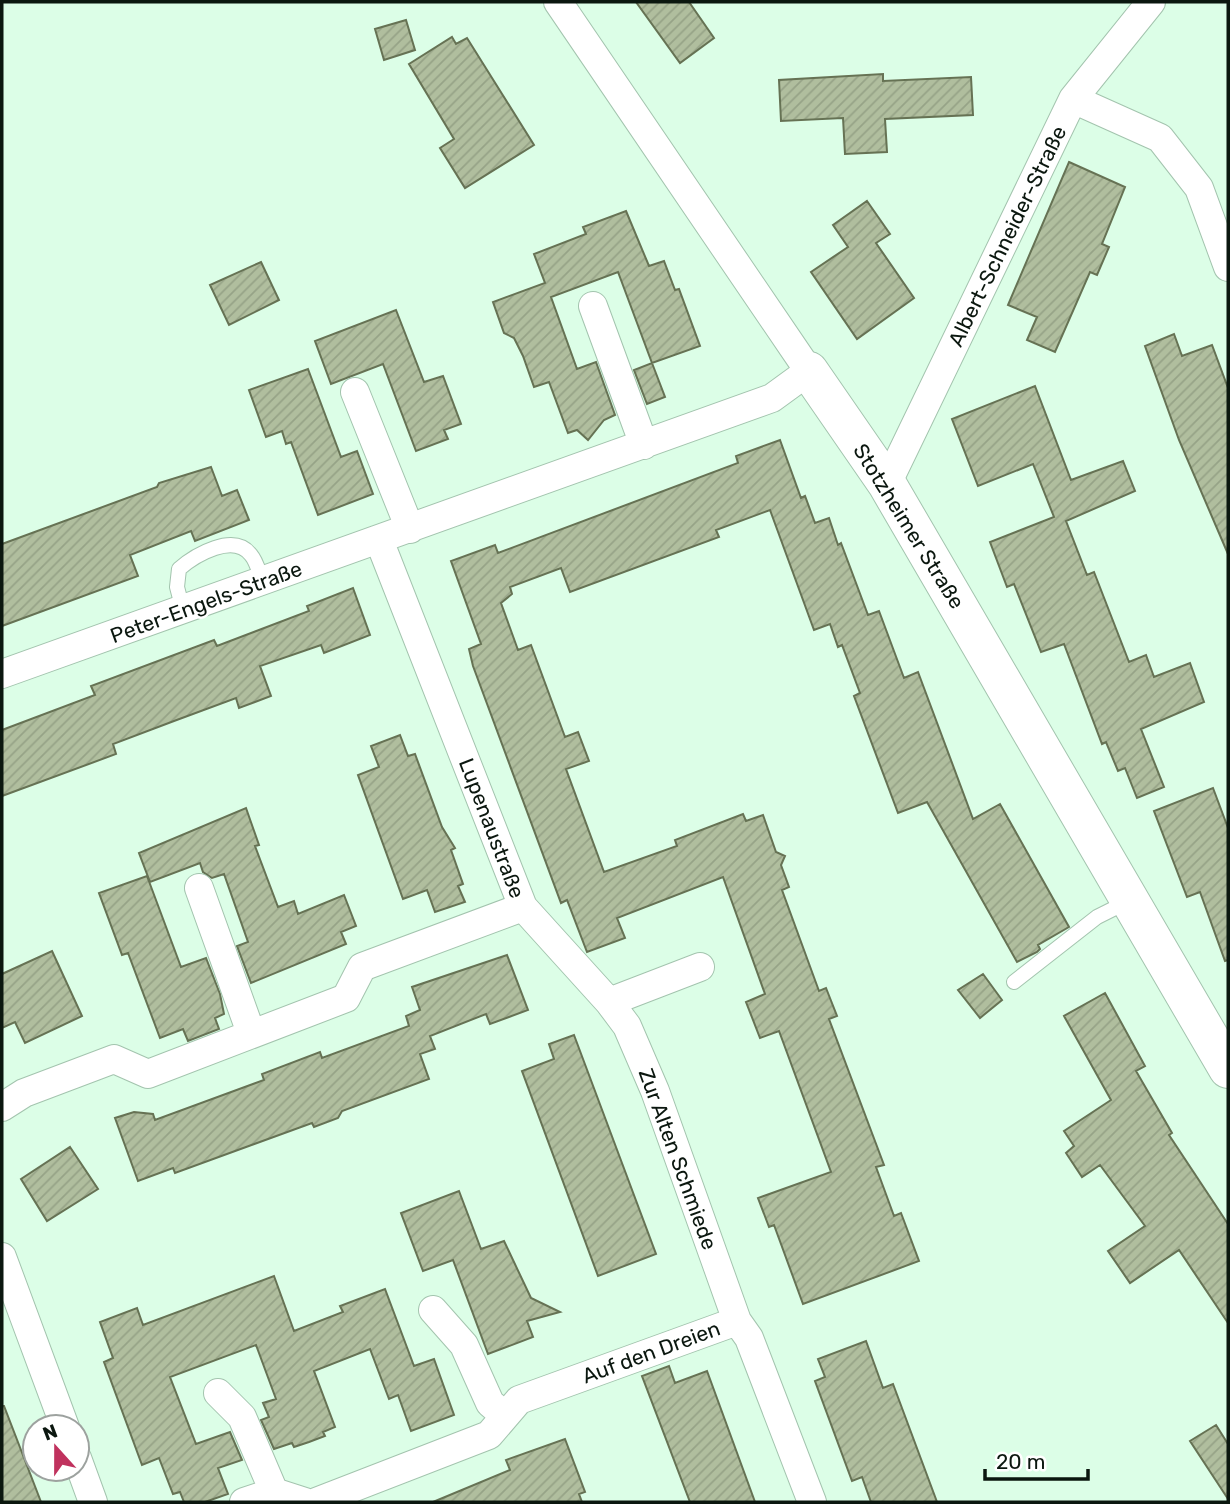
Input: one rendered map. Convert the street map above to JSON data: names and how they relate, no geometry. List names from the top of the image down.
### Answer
{
  "streets": {
    "street": [
      "Albert-Schneider-Straße",
      "Stotzheimer Straße",
      "Peter-Engels-Straße",
      "Lupenaustraße",
      "Zur Alten Schmiede",
      "Auf den Dreien"
    ]
  },
  "crossings": [
    ["Albert-Schneider-Straße", "Stotzheimer Straße"],
    ["Stotzheimer Straße", "Peter-Engels-Straße"],
    ["Peter-Engels-Straße", "Lupenaustraße"],
    ["Lupenaustraße", "Zur Alten Schmiede"],
    ["Zur Alten Schmiede", "Auf den Dreien"]
  ],
  "scale_bar": "20 m",
  "north": "top"
}
